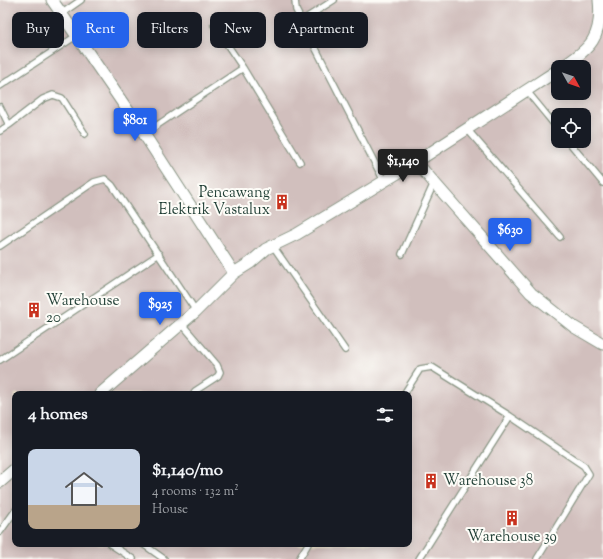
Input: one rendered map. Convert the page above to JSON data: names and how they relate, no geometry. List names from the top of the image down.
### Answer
{
  "places": {
    "building": [
      "Pencawang Elektrik Vastalux",
      "Warehouse 20",
      "Warehouse 38",
      "Warehouse 39"
    ]
  },
  "north": "bottom right",
  "page": {
    "chip": [
      "Buy",
      "Rent",
      "Filters",
      "New",
      "Apartment"
    ],
    "price": [
      "$801",
      "$1,140",
      "$630",
      "$925"
    ],
    "heading": "4 homes",
    "list": [
      {
        "name": "$1,140/mo",
        "note": "4 rooms · 132 m² · House"
      }
    ]
  }
}
